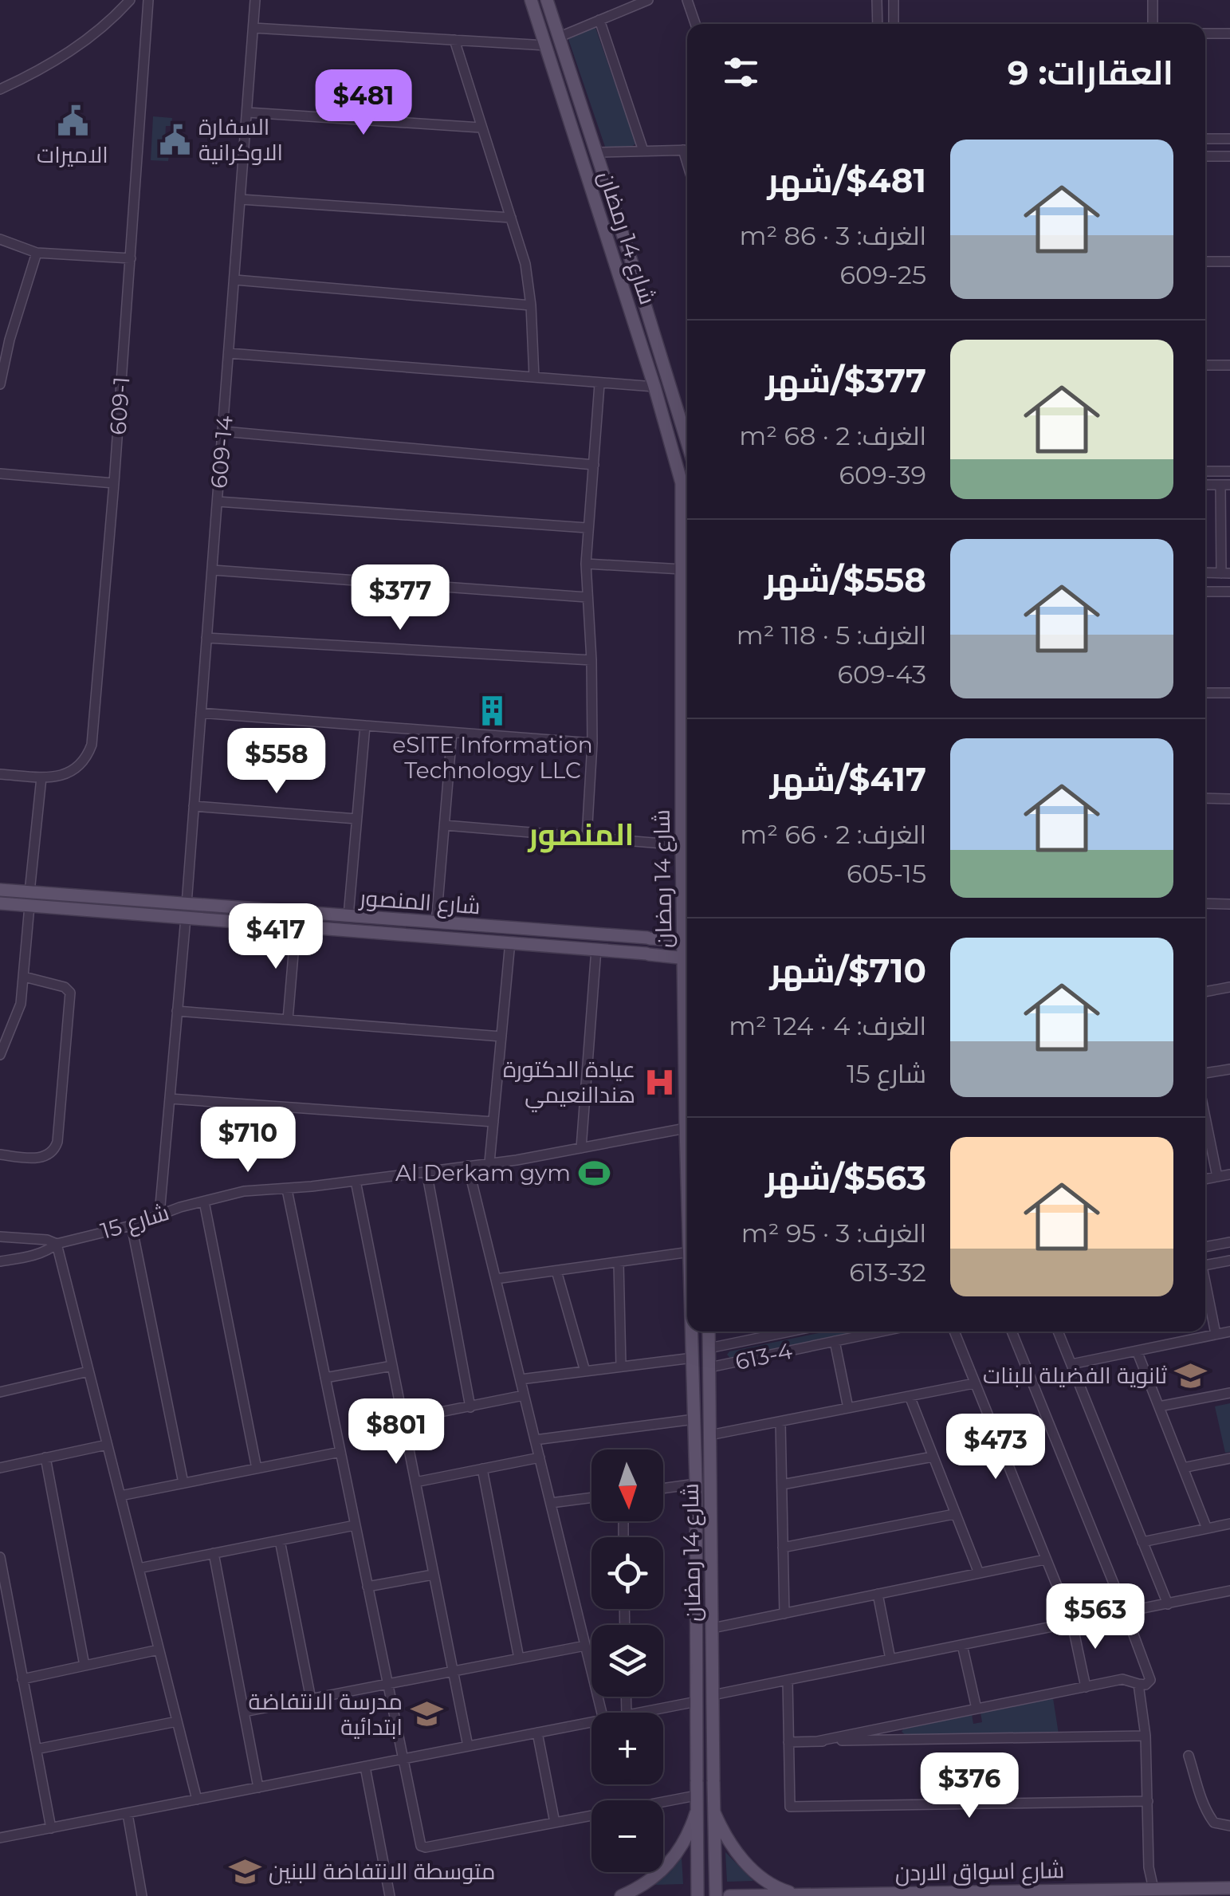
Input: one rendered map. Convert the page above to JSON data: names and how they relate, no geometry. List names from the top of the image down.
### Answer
{
  "streets": {
    "main road": ["شارع 14 رمضان", "شارع المنصور", "شارع اسواق الاردن"],
    "street": [
      "609-1",
      "609-14",
      "شارع 15",
      "613-4"
    ]
  },
  "crossings": [
    ["شارع 14 رمضان", "شارع 15"],
    ["شارع 14 رمضان", "613-4"],
    ["609-14", "شارع المنصور"],
    ["609-14", "شارع 15"]
  ],
  "districts": ["المنصور"],
  "places": {
    "public building": ["الاميرات", "السفارة الاوكرانية"],
    "building": ["eSITE Information Technology LLC"],
    "hospital": ["عيادة الدكتورة هندالنعيمي"],
    "sports": ["Al Derkam gym"],
    "school or university": ["ثانوية الفضيلة للبنات", "مدرسة الانتفاضة ابتدائية", "متوسطة الانتفاضة للبنين"]
  },
  "north": "bottom",
  "page": {
    "heading": "العقارات: 9",
    "price": [
      "$481",
      "$377",
      "$558",
      "$417",
      "$710",
      "$801",
      "$473",
      "$563",
      "$376"
    ],
    "list": [
      {
        "name": "$481/شهر",
        "note": "الغرف: 3 · 86 m² · 609-25"
      },
      {
        "name": "$377/شهر",
        "note": "الغرف: 2 · 68 m² · 609-39"
      },
      {
        "name": "$558/شهر",
        "note": "الغرف: 5 · 118 m² · 609-43"
      },
      {
        "name": "$417/شهر",
        "note": "الغرف: 2 · 66 m² · 605-15"
      },
      {
        "name": "$710/شهر",
        "note": "الغرف: 4 · 124 m² · شارع 15"
      },
      {
        "name": "$563/شهر",
        "note": "الغرف: 3 · 95 m² · 613-32"
      }
    ],
    "map_buttons": ["+", "−"]
  }
}
